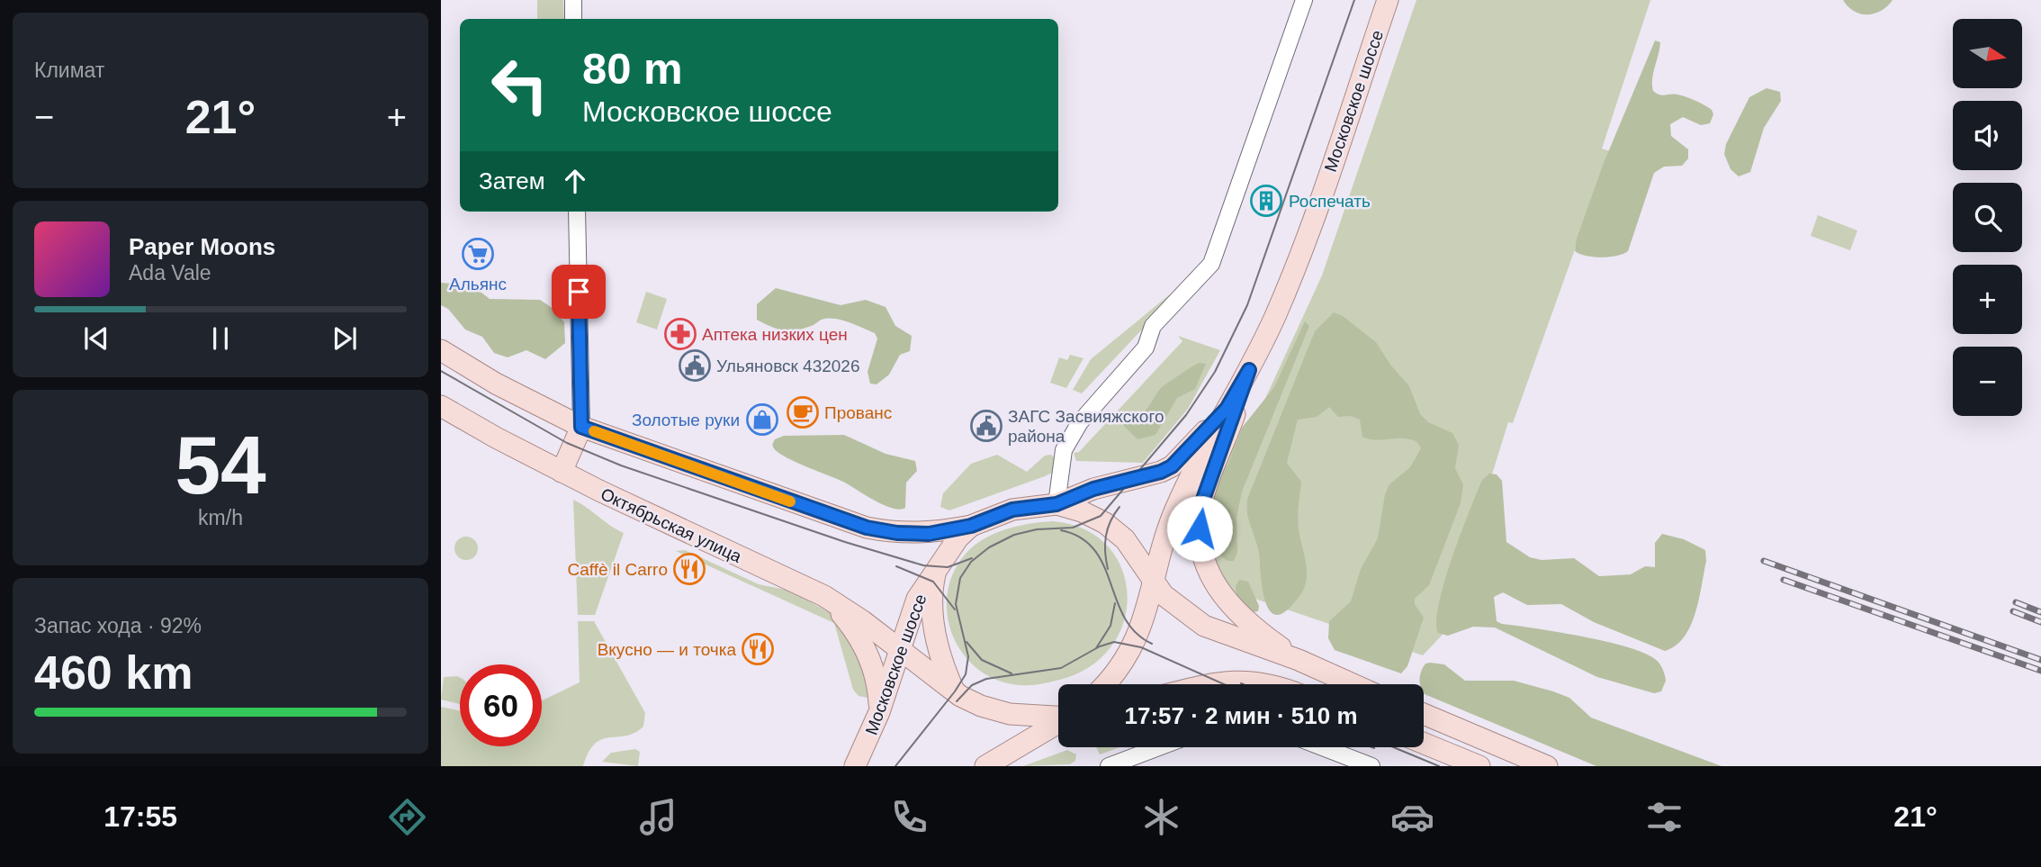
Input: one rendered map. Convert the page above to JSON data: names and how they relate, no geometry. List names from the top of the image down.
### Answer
{
  "streets": {
    "main road": ["Московское шоссе", "Октябрьская улица"]
  },
  "crossings": [
    ["Московское шоссе", "Октябрьская улица"]
  ],
  "places": {
    "building": ["Роспечать"],
    "supermarket": ["Альянс"],
    "pharmacy": ["Аптека низких цен"],
    "public building": ["Ульяновск 432026", "ЗАГС Засвияжского района"],
    "cafe": ["Прованс"],
    "shop": ["Золотые руки"],
    "restaurant": ["Caffè il Carro", "Вкусно — и точка"]
  },
  "north": "right",
  "page": {
    "tile": [
      "Климат",
      ["54", "km/h"],
      ["Запас хода · 92%", "460 km"]
    ],
    "map_buttons": ["+", "−"],
    "turn": ["80 m", "Московское шоссе"],
    "heat": ["−", "21°", "+"],
    "then": "Затем",
    "song": ["Paper Moons", "Ada Vale"],
    "limit": "60",
    "trip": "17:57 · 2 мин · 510 m",
    "tabs": ["17:55", "21°"]
  }
}
